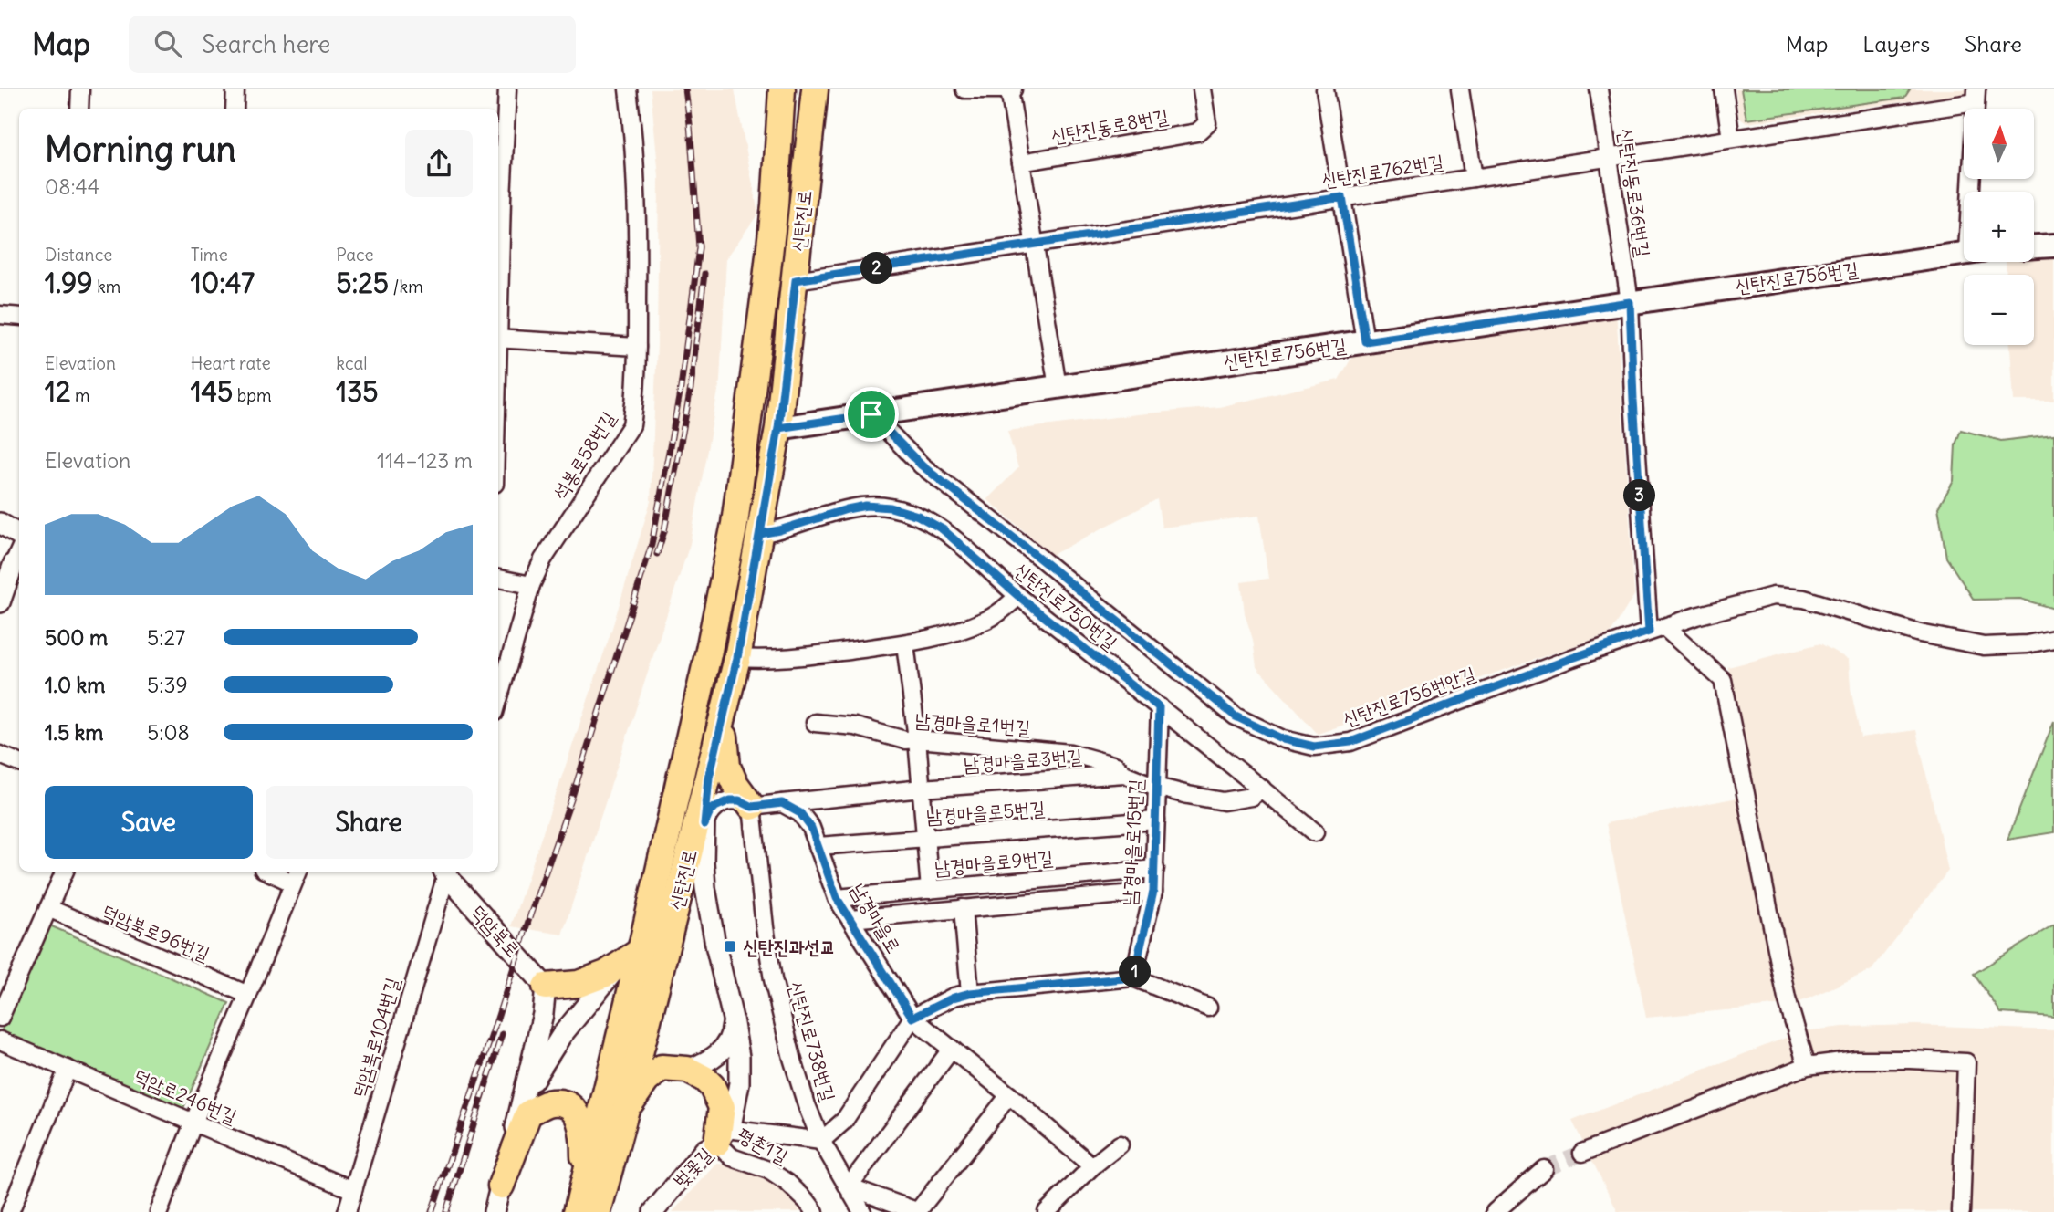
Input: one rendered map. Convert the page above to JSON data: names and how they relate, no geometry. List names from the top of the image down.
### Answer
{
  "streets": {
    "main road": ["신탄진로", "신탄진로756번길"],
    "street": [
      "신탄진동로8번길",
      "신탄진로762번길",
      "신탄진동로36번길",
      "석봉로58번길",
      "신탄진로750번길",
      "신탄진로756번안길",
      "남경마을로1번길",
      "남경마을로3번길",
      "남경마을로5번길",
      "남경마을로15번길",
      "남경마을로9번길",
      "남경마을로",
      "덕암북로",
      "덕암북로96번길",
      "덕암북로104번길",
      "신탄진로738번길",
      "덕암로246번길",
      "평촌1길",
      "벚꽃길"
    ]
  },
  "crossings": [
    ["신탄진로762번길", "신탄진동로36번길"],
    ["신탄진로762번길", "신탄진로"],
    ["신탄진동로36번길", "신탄진로756번길"],
    ["신탄진동로36번길", "신탄진로756번안길"],
    ["신탄진로", "신탄진로756번길"],
    ["신탄진로", "신탄진로750번길"],
    ["신탄진로756번길", "신탄진로756번안길"],
    ["신탄진로750번길", "남경마을로3번길"],
    ["신탄진로750번길", "남경마을로15번길"],
    ["남경마을로1번길", "남경마을로3번길"],
    ["남경마을로3번길", "남경마을로15번길"],
    ["남경마을로3번길", "남경마을로"],
    ["남경마을로5번길", "남경마을로15번길"],
    ["남경마을로5번길", "남경마을로"],
    ["남경마을로15번길", "남경마을로9번길"],
    ["남경마을로9번길", "남경마을로"],
    ["덕암북로104번길", "덕암로246번길"],
    ["평촌1길", "벚꽃길"]
  ],
  "places": {
    "transit": ["신탄진과선교"]
  },
  "north": "top",
  "page": {
    "header": "Map",
    "search": "Search here",
    "nav": ["Map", "Layers", "Share"],
    "map_buttons": ["+", "−"],
    "heading": ["Morning run", "08:44"],
    "stats": [
      ["Distance", "1.99 km"],
      ["Time", "10:47"],
      ["Pace", "5:25 /km"],
      ["Elevation", "12 m"],
      ["Heart rate", "145 bpm"],
      ["kcal", "135"]
    ],
    "pins": ["2", "3", "1"],
    "chart": ["Elevation", "114–123 m"],
    "list": [
      {
        "name": "500 m",
        "note": "5:27"
      },
      {
        "name": "1.0 km",
        "note": "5:39"
      },
      {
        "name": "1.5 km",
        "note": "5:08"
      }
    ],
    "buttons": ["Save", "Share"]
  }
}
